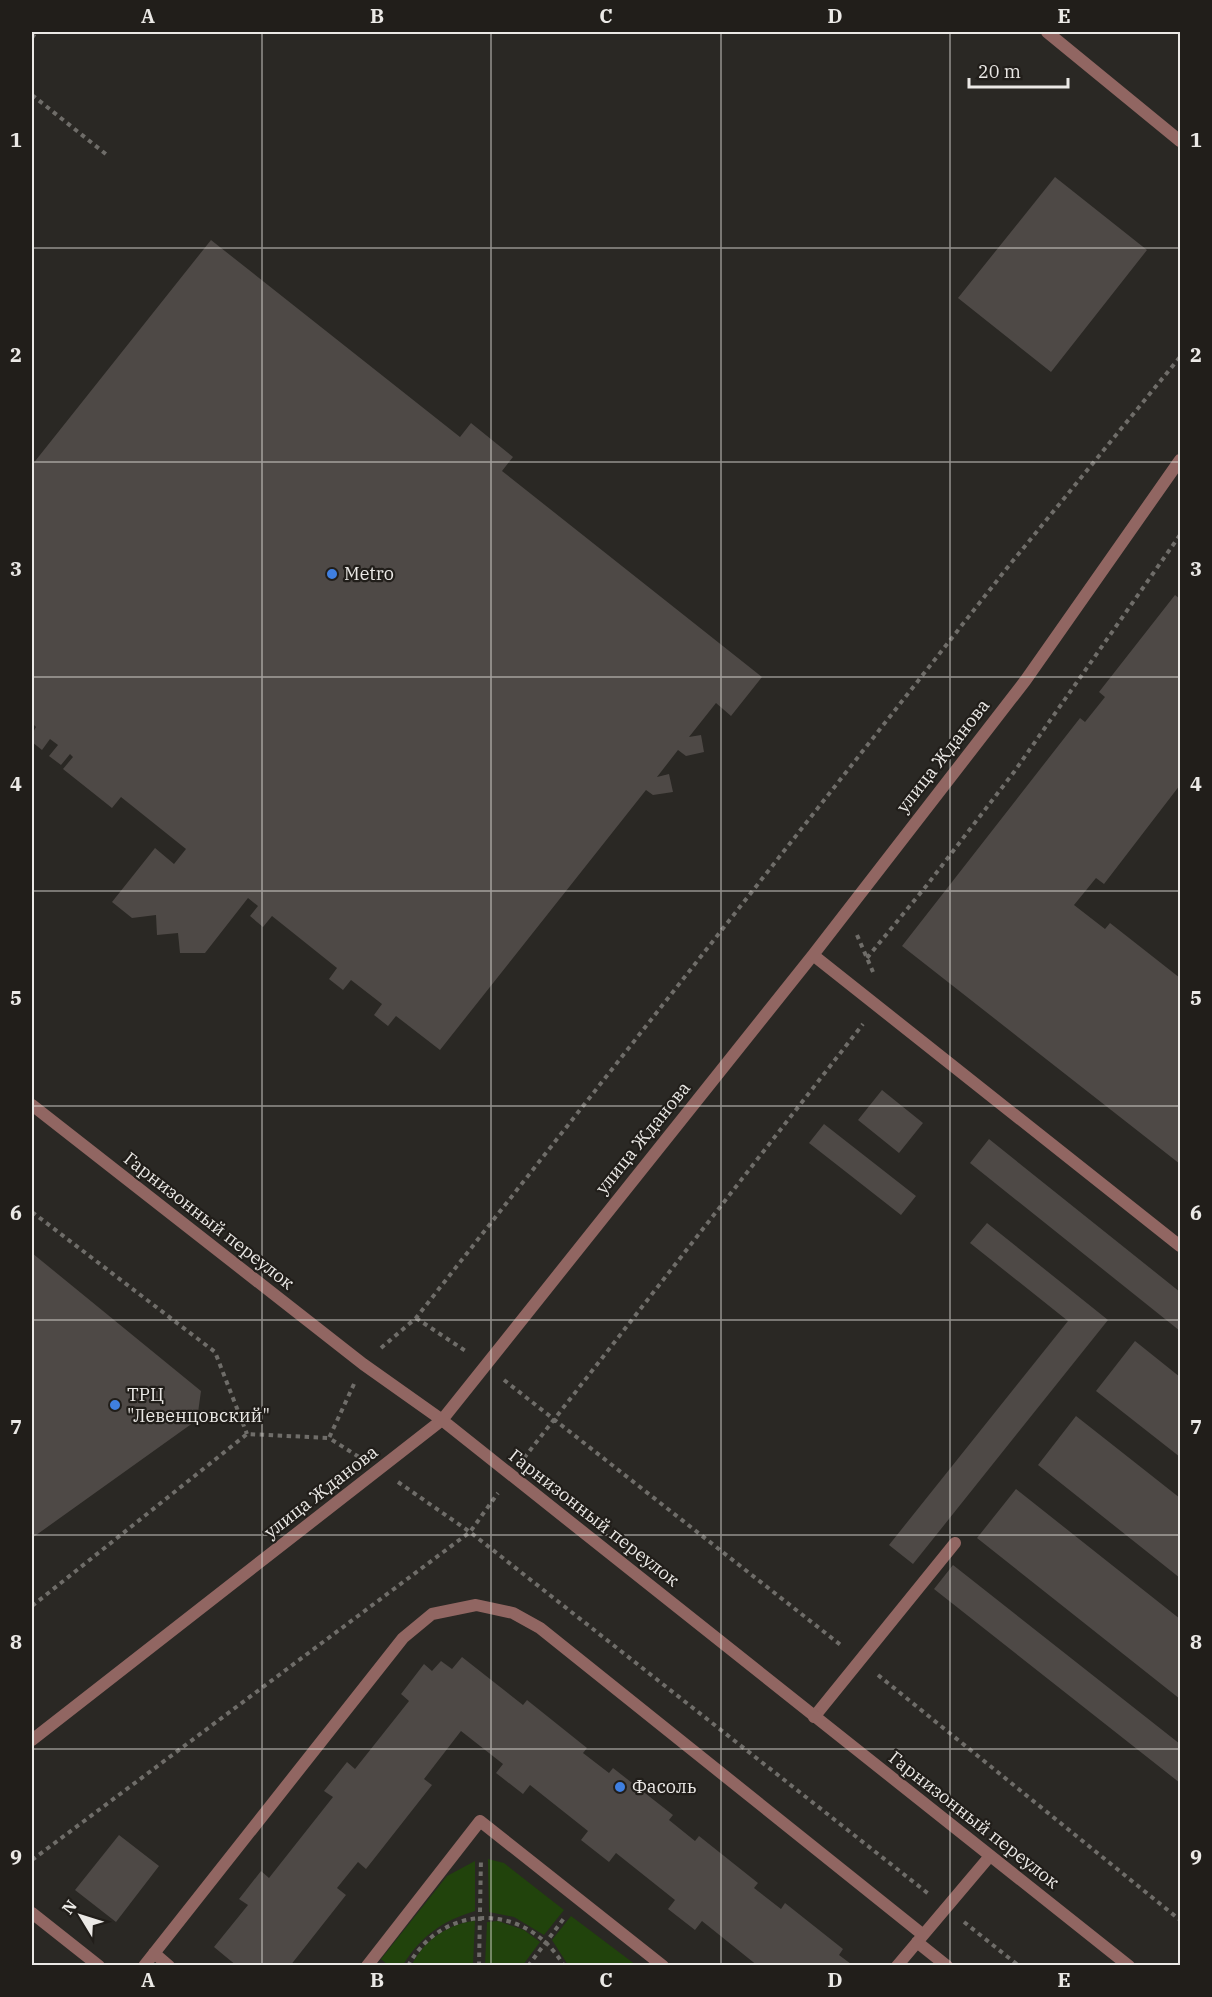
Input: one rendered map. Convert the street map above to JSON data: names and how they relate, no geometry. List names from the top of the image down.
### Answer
{
  "streets": {
    "street": ["улица Жданова", "Гарнизонный переулок"]
  },
  "crossings": [
    ["улица Жданова", "Гарнизонный переулок"]
  ],
  "places": ["Metro", "ТРЦ \"Левенцовский\"", "Фасоль"],
  "scale_bar": "20 m",
  "north": "top left",
  "grid": {
    "columns": [
      "A",
      "B",
      "C",
      "D",
      "E"
    ],
    "rows": [
      "1",
      "2",
      "3",
      "4",
      "5",
      "6",
      "7",
      "8",
      "9"
    ]
  }
}
